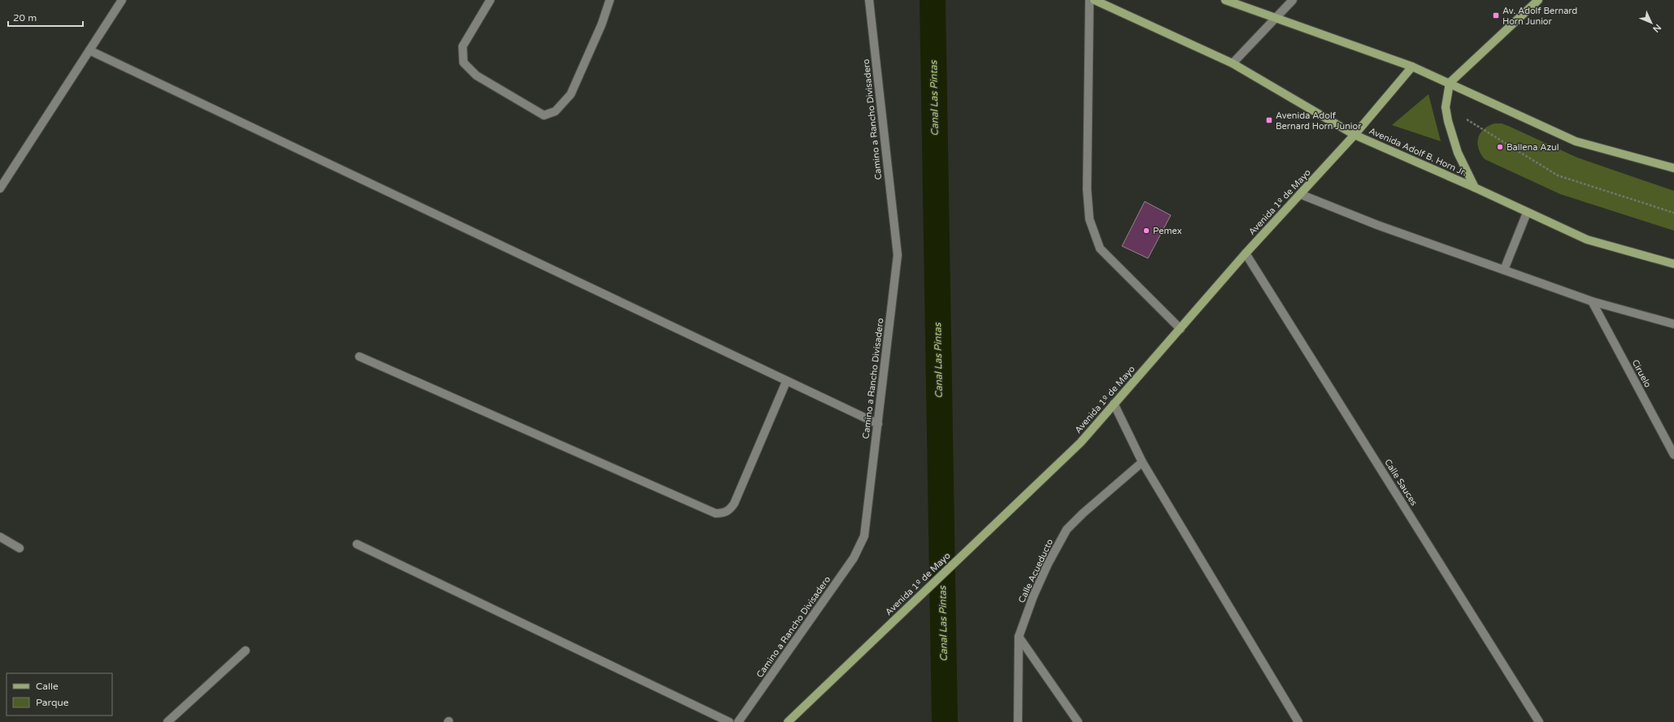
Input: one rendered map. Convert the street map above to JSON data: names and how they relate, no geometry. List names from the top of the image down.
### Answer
{
  "streets": {
    "main road": ["Avenida Adolf B. Horn Jr.", "Avenida 1º de Mayo"],
    "street": [
      "Camino a Rancho Divisadero",
      "Ciruelo",
      "Calle Sauces",
      "Calle Acueducto"
    ]
  },
  "crossings": [
    ["Avenida Adolf B. Horn Jr.", "Avenida 1º de Mayo"],
    ["Avenida 1º de Mayo", "Calle Sauces"]
  ],
  "water": ["Canal Las Pintas"],
  "places": {
    "transit": ["Av. Adolf Bernard Horn Junior", "Avenida Adolf Bernard Horn Junior"],
    "other": ["Ballena Azul", "Pemex"]
  },
  "legend": ["Calle", "Parque"],
  "scale_bar": "20 m",
  "north": "bottom right"
}
